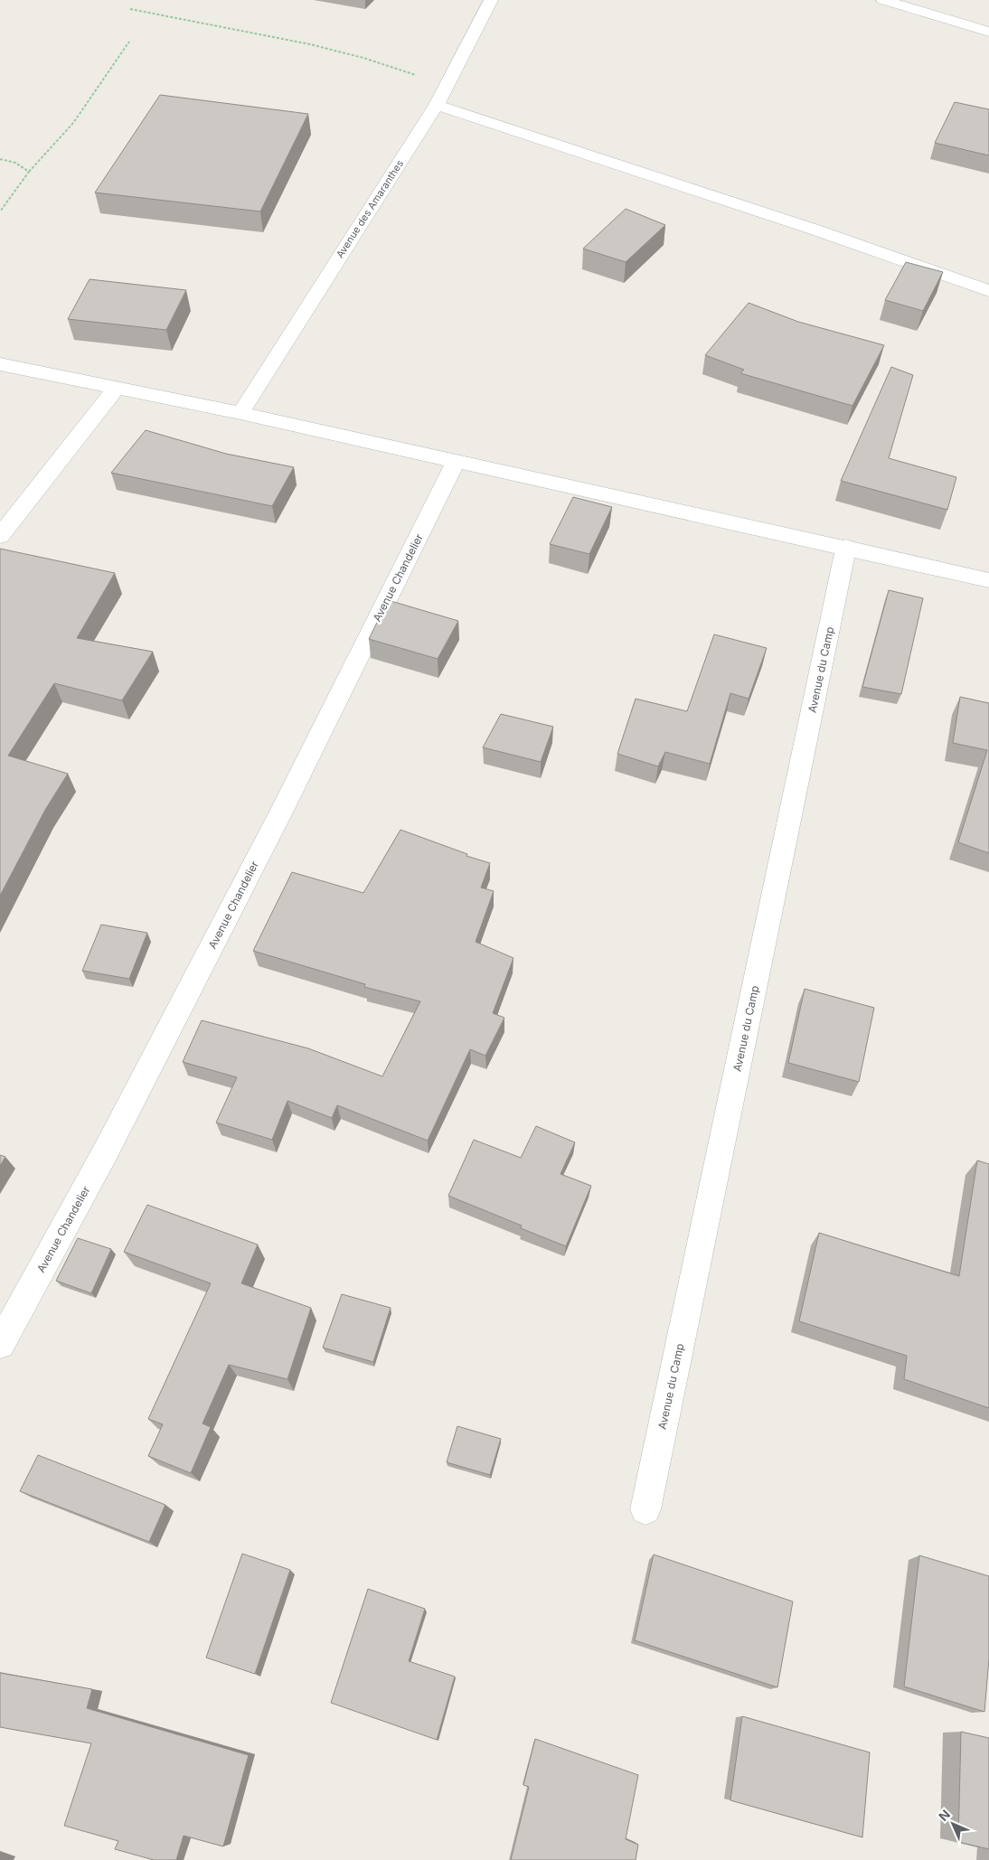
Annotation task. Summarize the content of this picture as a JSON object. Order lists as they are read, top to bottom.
{
  "streets": {
    "street": ["Avenue des Amaranthes", "Avenue Chandelier", "Avenue du Camp"]
  },
  "north": "top left"
}
